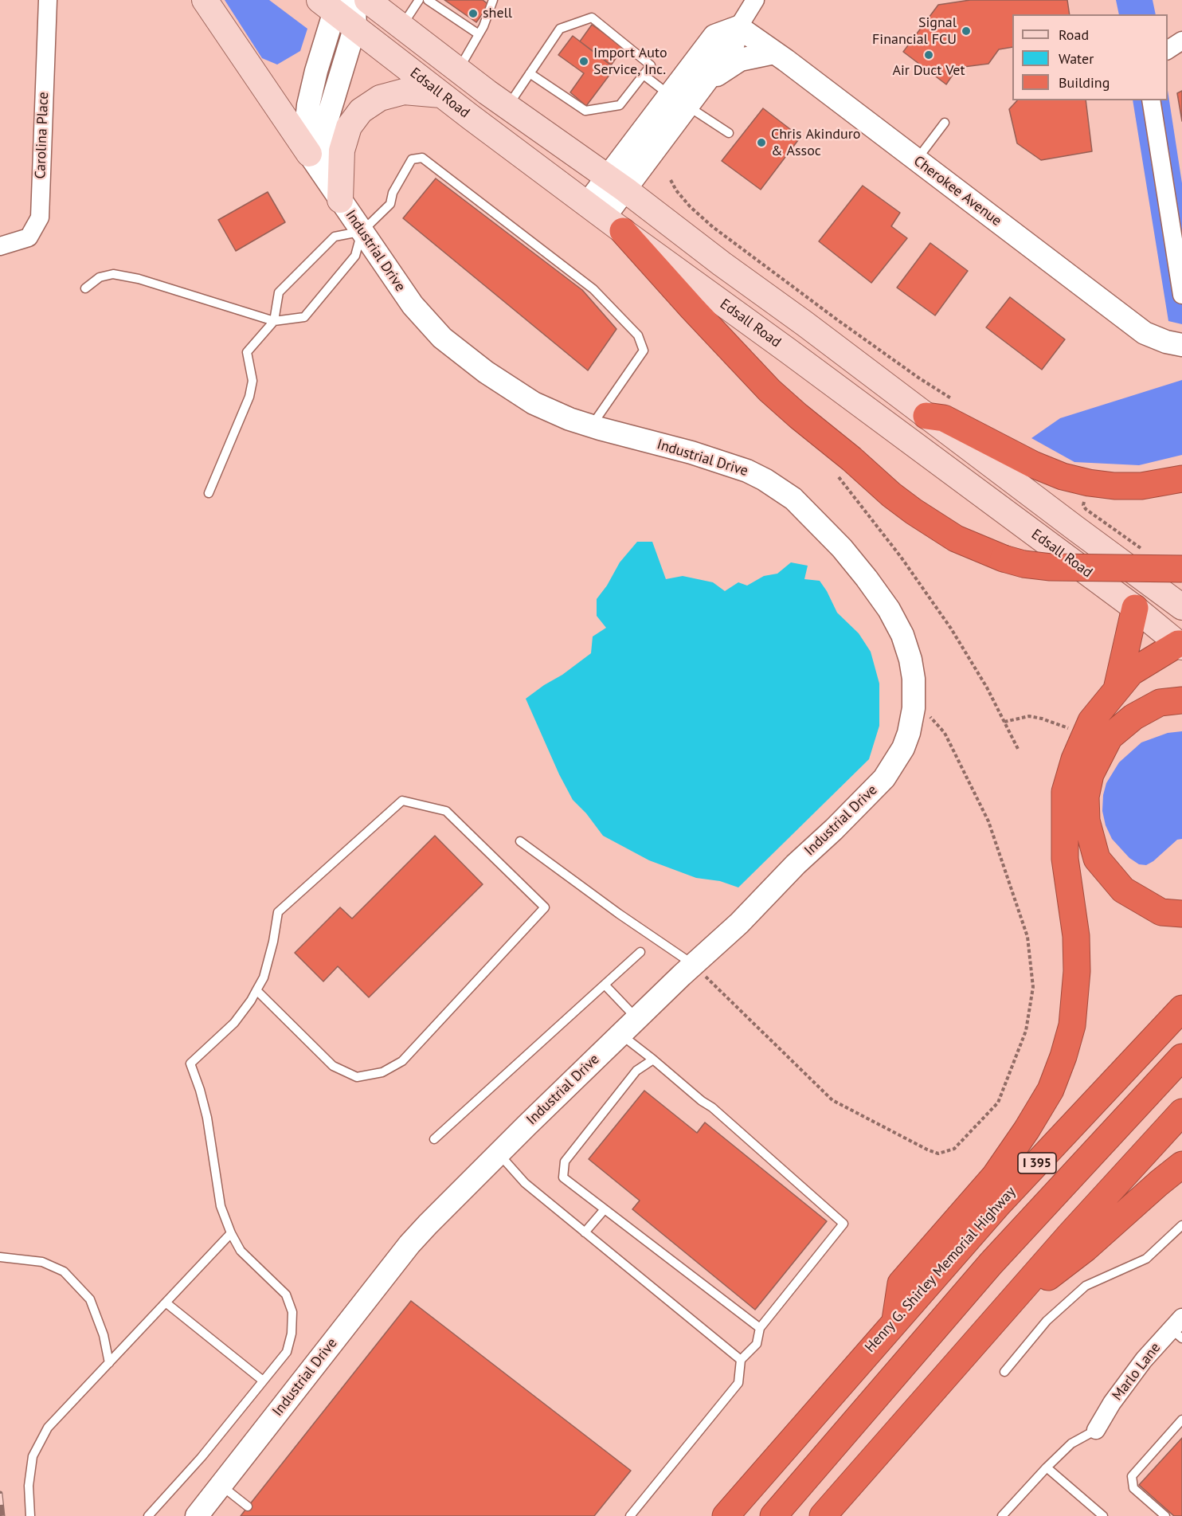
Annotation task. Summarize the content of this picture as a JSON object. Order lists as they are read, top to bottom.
{
  "streets": {
    "highway": ["I 395", "Henry G. Shirley Memorial Highway"],
    "main road": ["Edsall Road"],
    "street": [
      "Carolina Place",
      "Cherokee Avenue",
      "Industrial Drive",
      "Marlo Lane"
    ]
  },
  "crossings": [
    ["Edsall Road", "Industrial Drive"]
  ],
  "places": [
    "shell",
    "Signal Financial FCU",
    "Air Duct Vet",
    "Import Auto Service, Inc.",
    "Chris Akinduro & Assoc"
  ],
  "legend": ["Road", "Water", "Building"]
}
